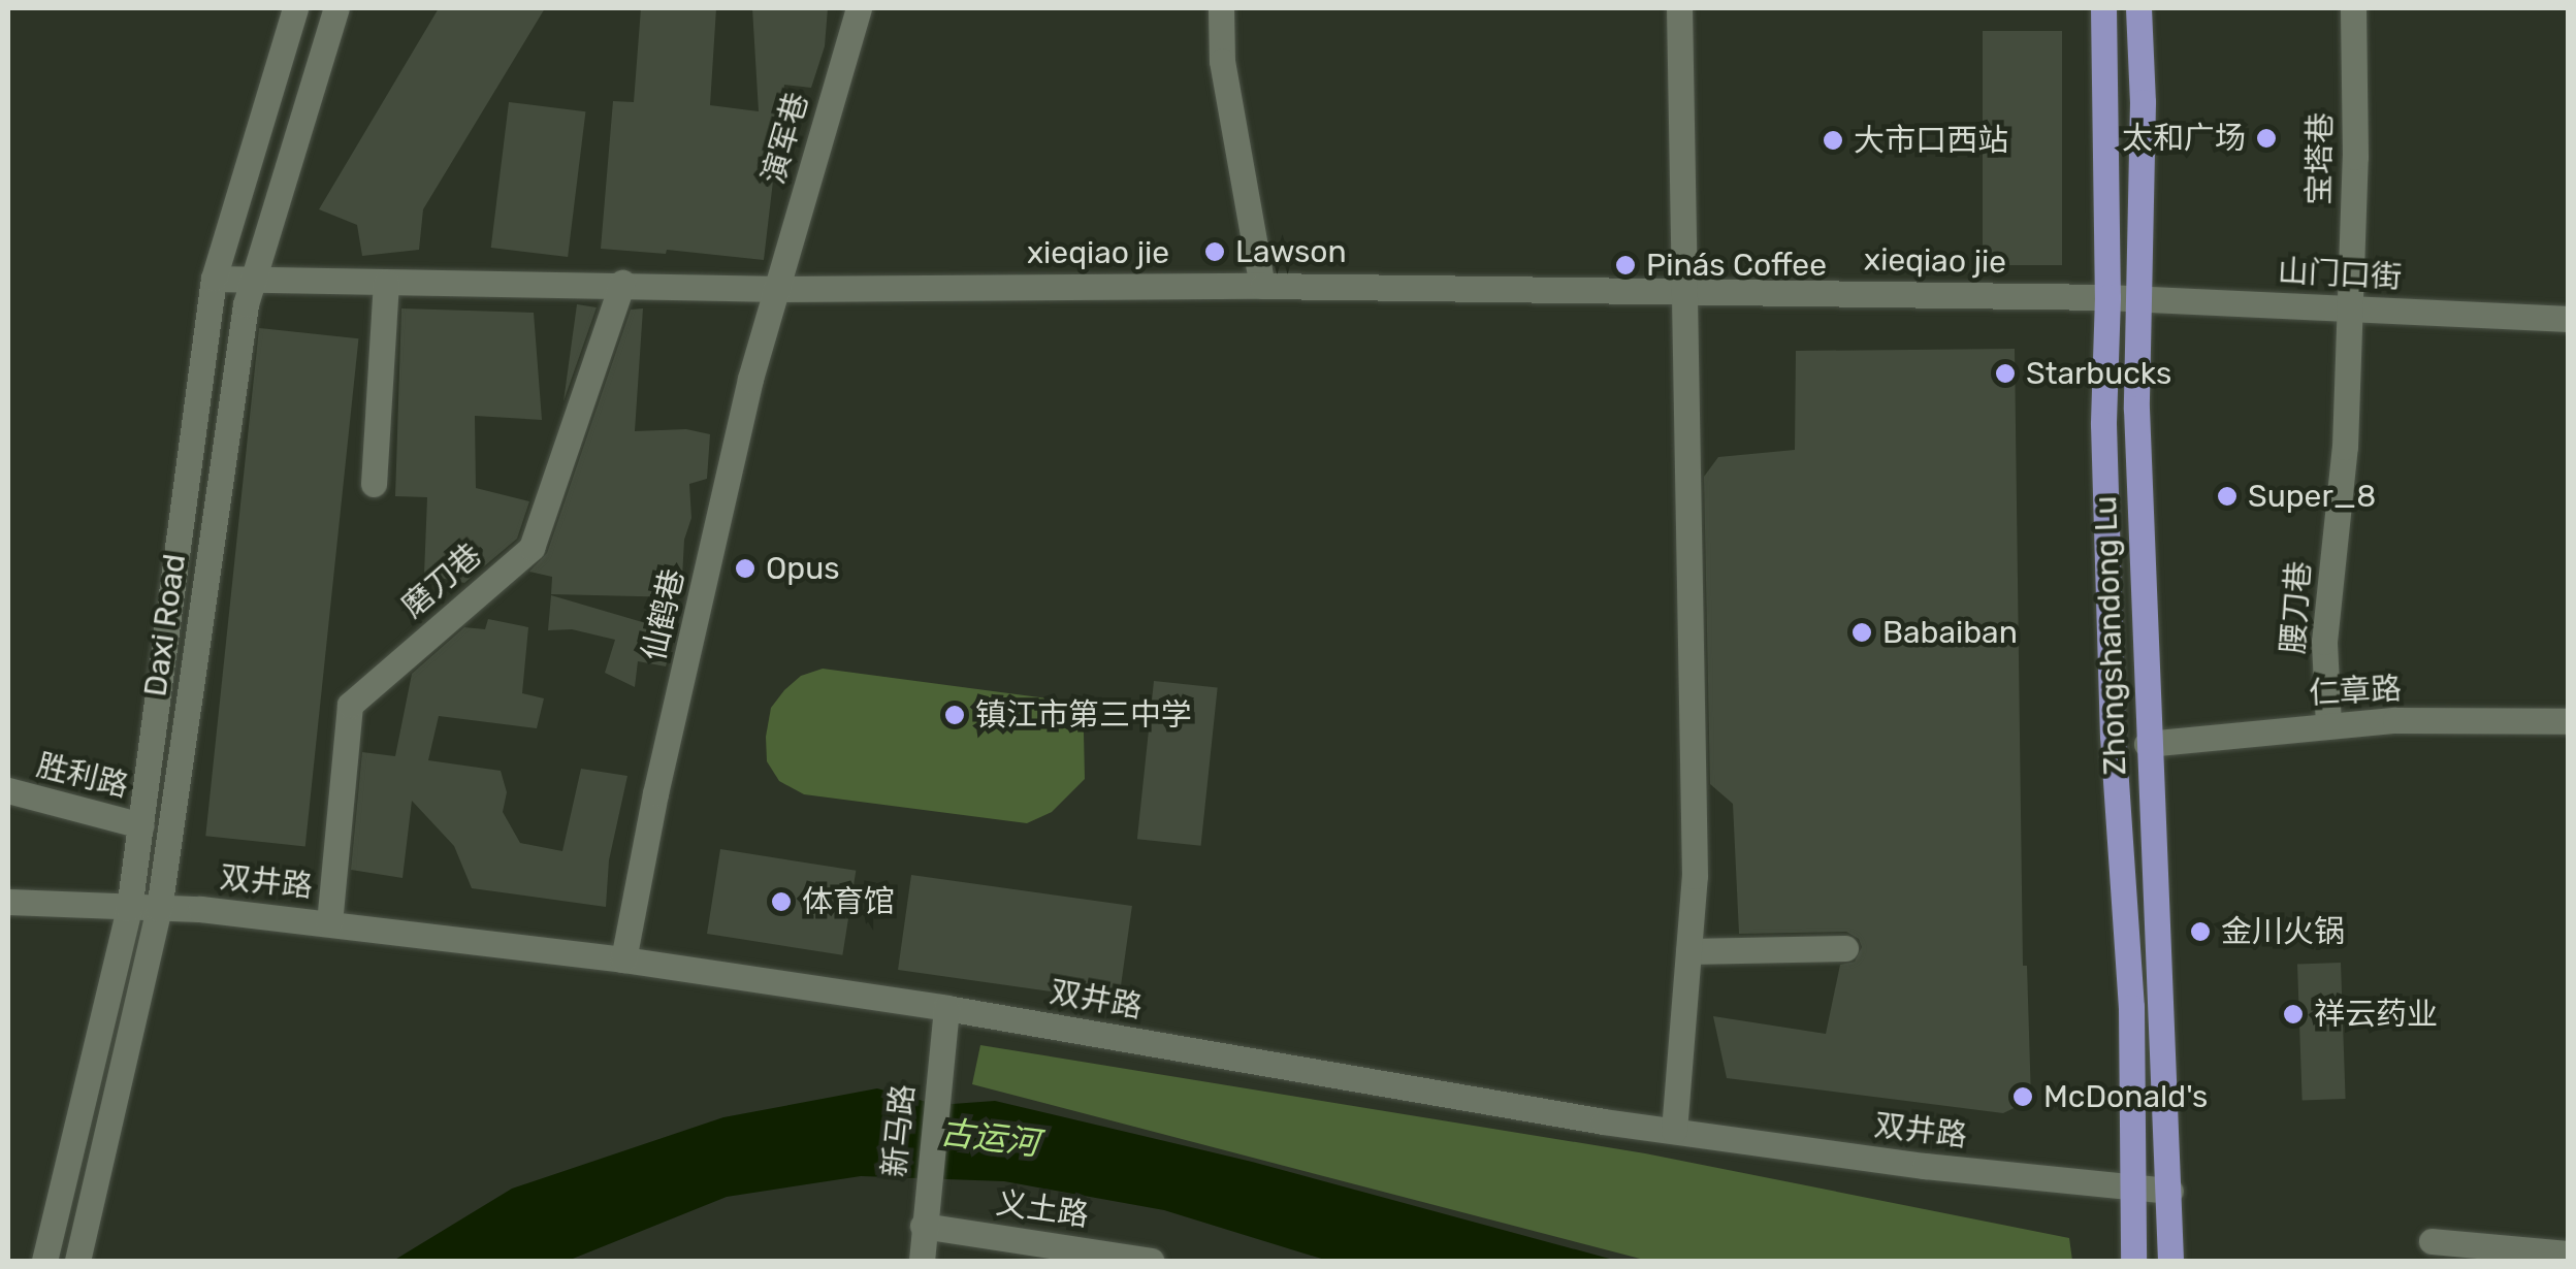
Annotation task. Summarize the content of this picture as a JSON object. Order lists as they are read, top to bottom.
{
  "streets": {
    "main road": ["Zhongshandong Lu"],
    "street": [
      "演军巷",
      "宝塔巷",
      "xieqiao jie",
      "山门口街",
      "磨刀巷",
      "腰刀巷",
      "仙鹤巷",
      "Daxi Road",
      "仁章路",
      "胜利路",
      "双井路",
      "新马路",
      "义土路"
    ]
  },
  "crossings": [
    ["演军巷", "xieqiao jie"],
    ["演军巷", "仙鹤巷"],
    ["宝塔巷", "山门口街"],
    ["宝塔巷", "腰刀巷"],
    ["xieqiao jie", "山门口街"],
    ["xieqiao jie", "磨刀巷"],
    ["xieqiao jie", "仙鹤巷"],
    ["xieqiao jie", "Daxi Road"],
    ["xieqiao jie", "Zhongshandong Lu"],
    ["山门口街", "腰刀巷"],
    ["山门口街", "Zhongshandong Lu"],
    ["磨刀巷", "双井路"],
    ["腰刀巷", "仁章路"],
    ["仙鹤巷", "双井路"],
    ["Daxi Road", "胜利路"],
    ["Daxi Road", "双井路"],
    ["Zhongshandong Lu", "仁章路"],
    ["Zhongshandong Lu", "双井路"],
    ["双井路", "新马路"],
    ["新马路", "义土路"]
  ],
  "water": ["古运河"],
  "places": [
    "太和广场",
    "大市口西站",
    "Lawson",
    "Pinás Coffee",
    "Starbucks",
    "Super_8",
    "Opus",
    "Babaiban",
    "镇江市第三中学",
    "体育馆",
    "金川火锅",
    "祥云药业",
    "McDonald's"
  ]
}
